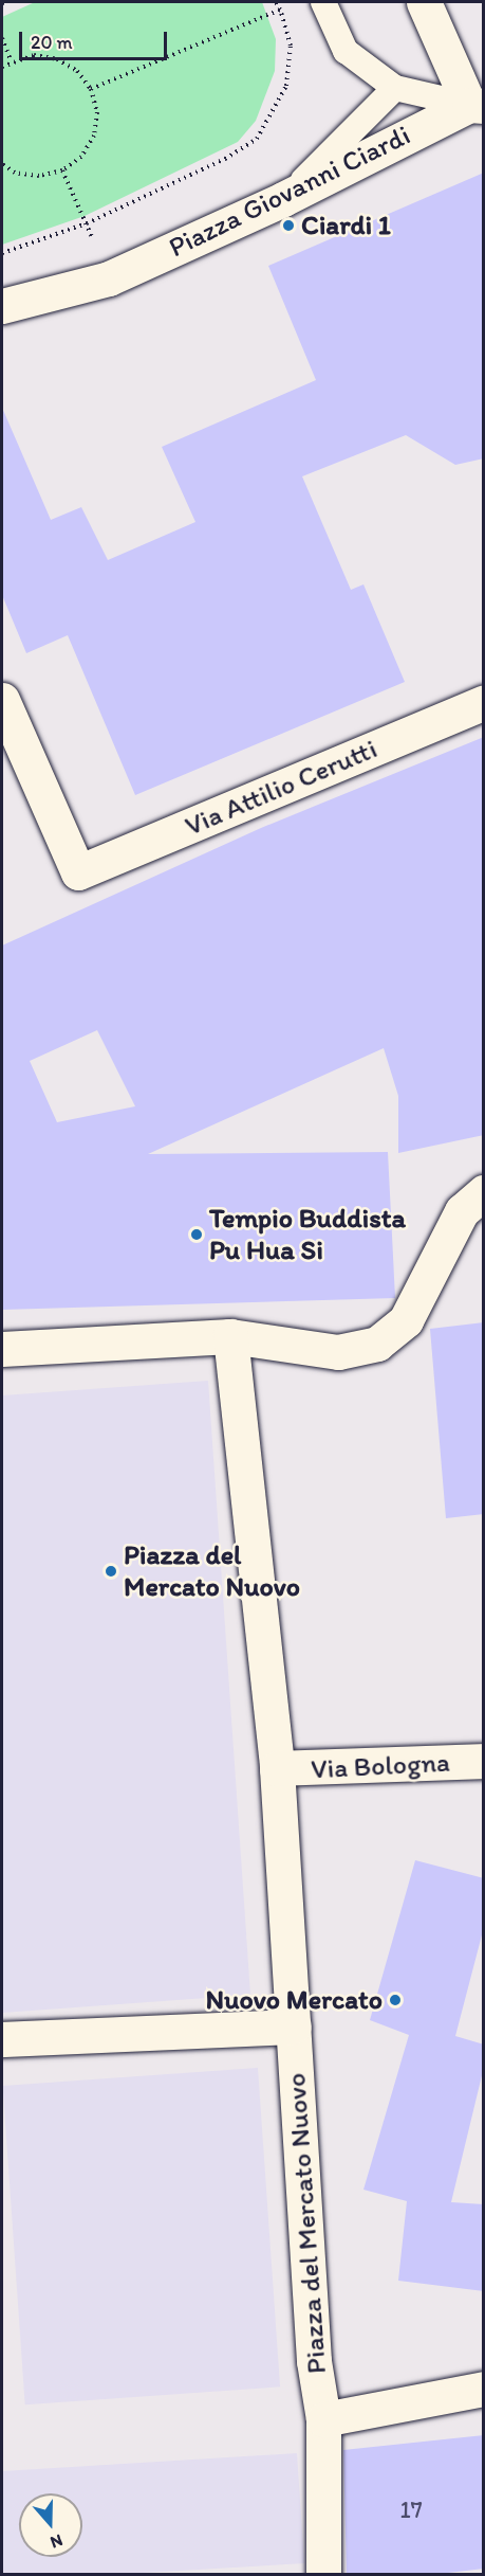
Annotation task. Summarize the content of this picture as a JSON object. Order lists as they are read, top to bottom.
{
  "streets": {
    "street": [
      "Piazza Giovanni Ciardi",
      "Via Attilio Cerutti",
      "Via Bologna",
      "Piazza del Mercato Nuovo"
    ]
  },
  "crossings": [
    ["Via Bologna", "Piazza del Mercato Nuovo"]
  ],
  "places": [
    "Ciardi 1",
    "Tempio Buddista Pu Hua Si",
    "Piazza del Mercato Nuovo",
    "Nuovo Mercato"
  ],
  "house_numbers": ["17"],
  "scale_bar": "20 m",
  "north": "bottom"
}
